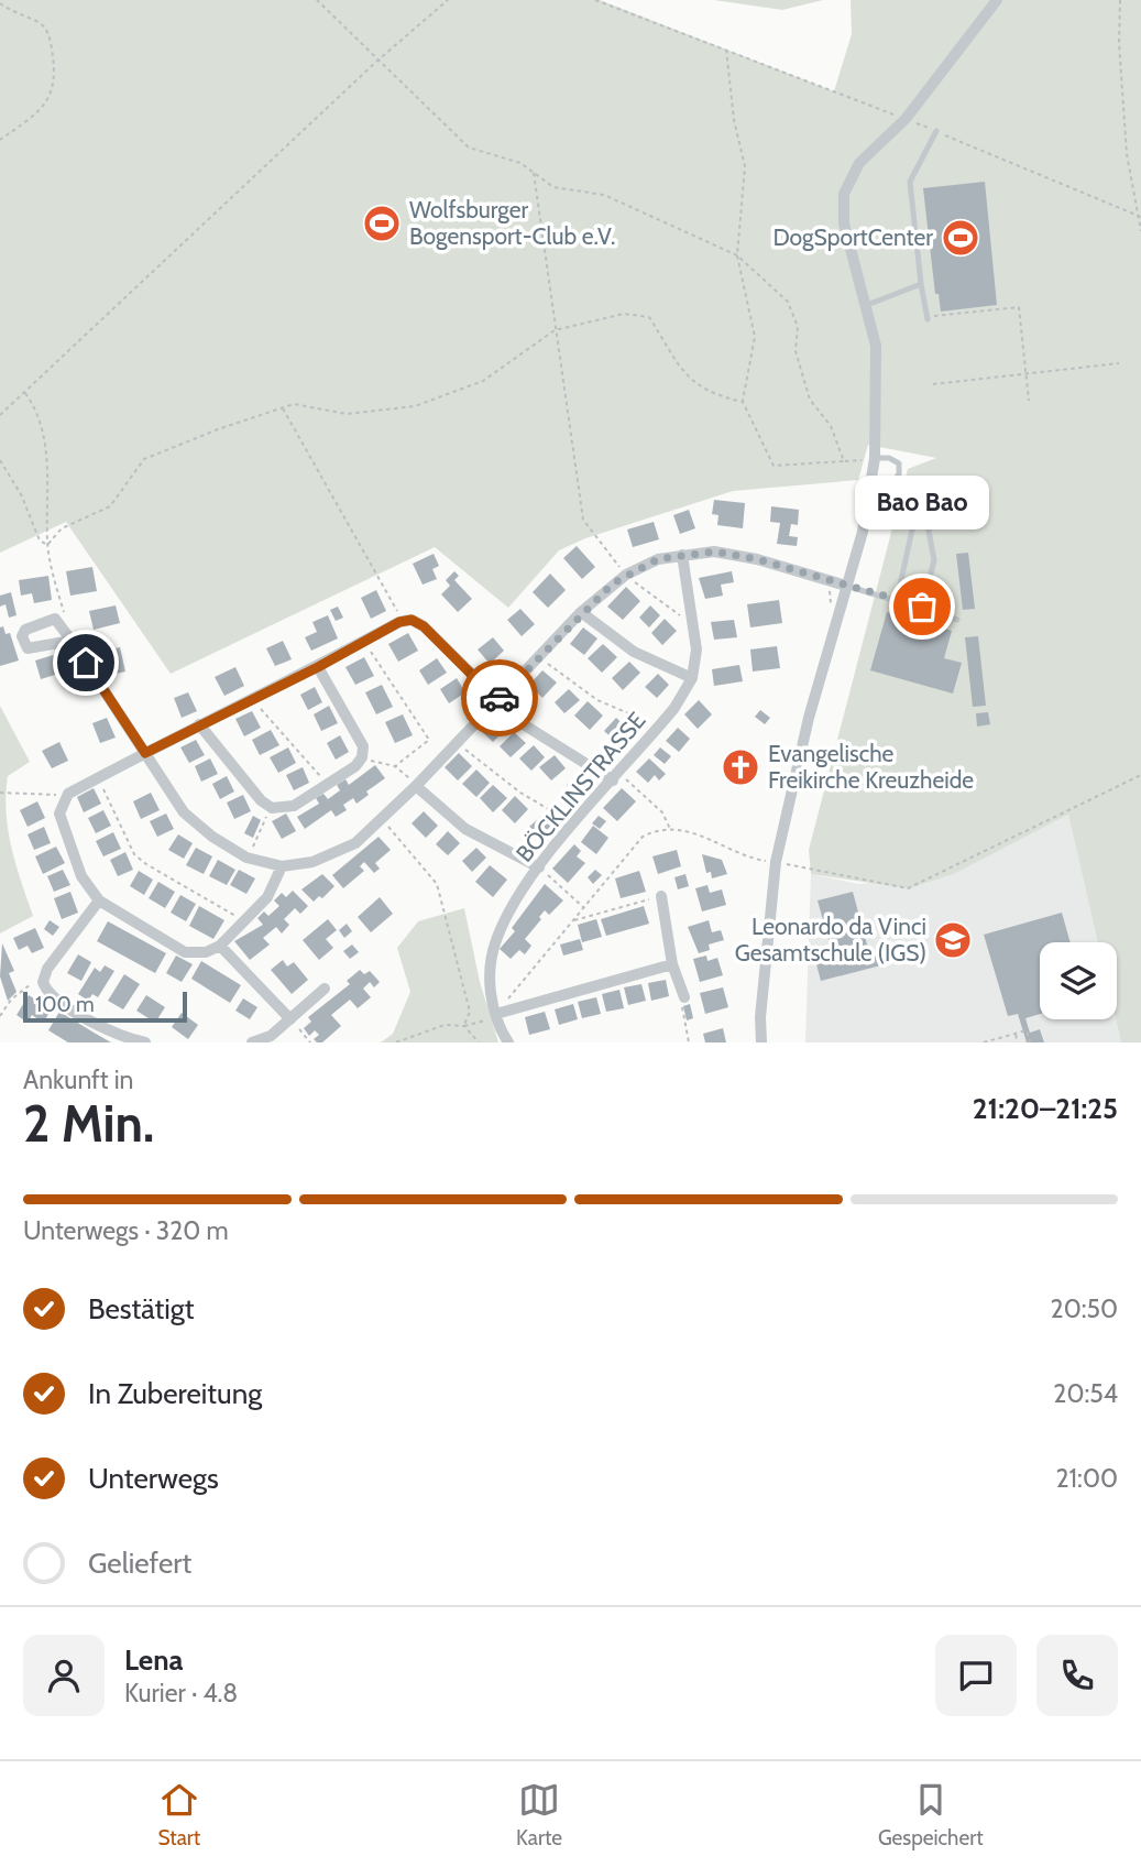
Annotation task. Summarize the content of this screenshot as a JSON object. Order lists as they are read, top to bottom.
{
  "streets": {
    "street": ["BÖCKLINSTRASSE"]
  },
  "places": {
    "sports": ["Wolfsburger Bogensport-Club e.V.", "DogSportCenter"],
    "other": ["Bao Bao"],
    "church": ["Evangelische Freikirche Kreuzheide"],
    "school or university": ["Leonardo da Vinci Gesamtschule (IGS)"]
  },
  "scale_bar": "100 m",
  "page": {
    "bubble": "Bao Bao",
    "scale": "100 m",
    "heading": ["2 Min.", "Ankunft in", "21:20–21:25"],
    "panel": ["Lena", "Kurier · 4.8"],
    "bar": "Unterwegs · 320 m",
    "list": [
      ["Bestätigt", "20:50"],
      ["In Zubereitung", "20:54"],
      ["Unterwegs", "21:00"],
      "Geliefert"
    ],
    "tabs": ["Start", "Karte", "Gespeichert"]
  }
}
